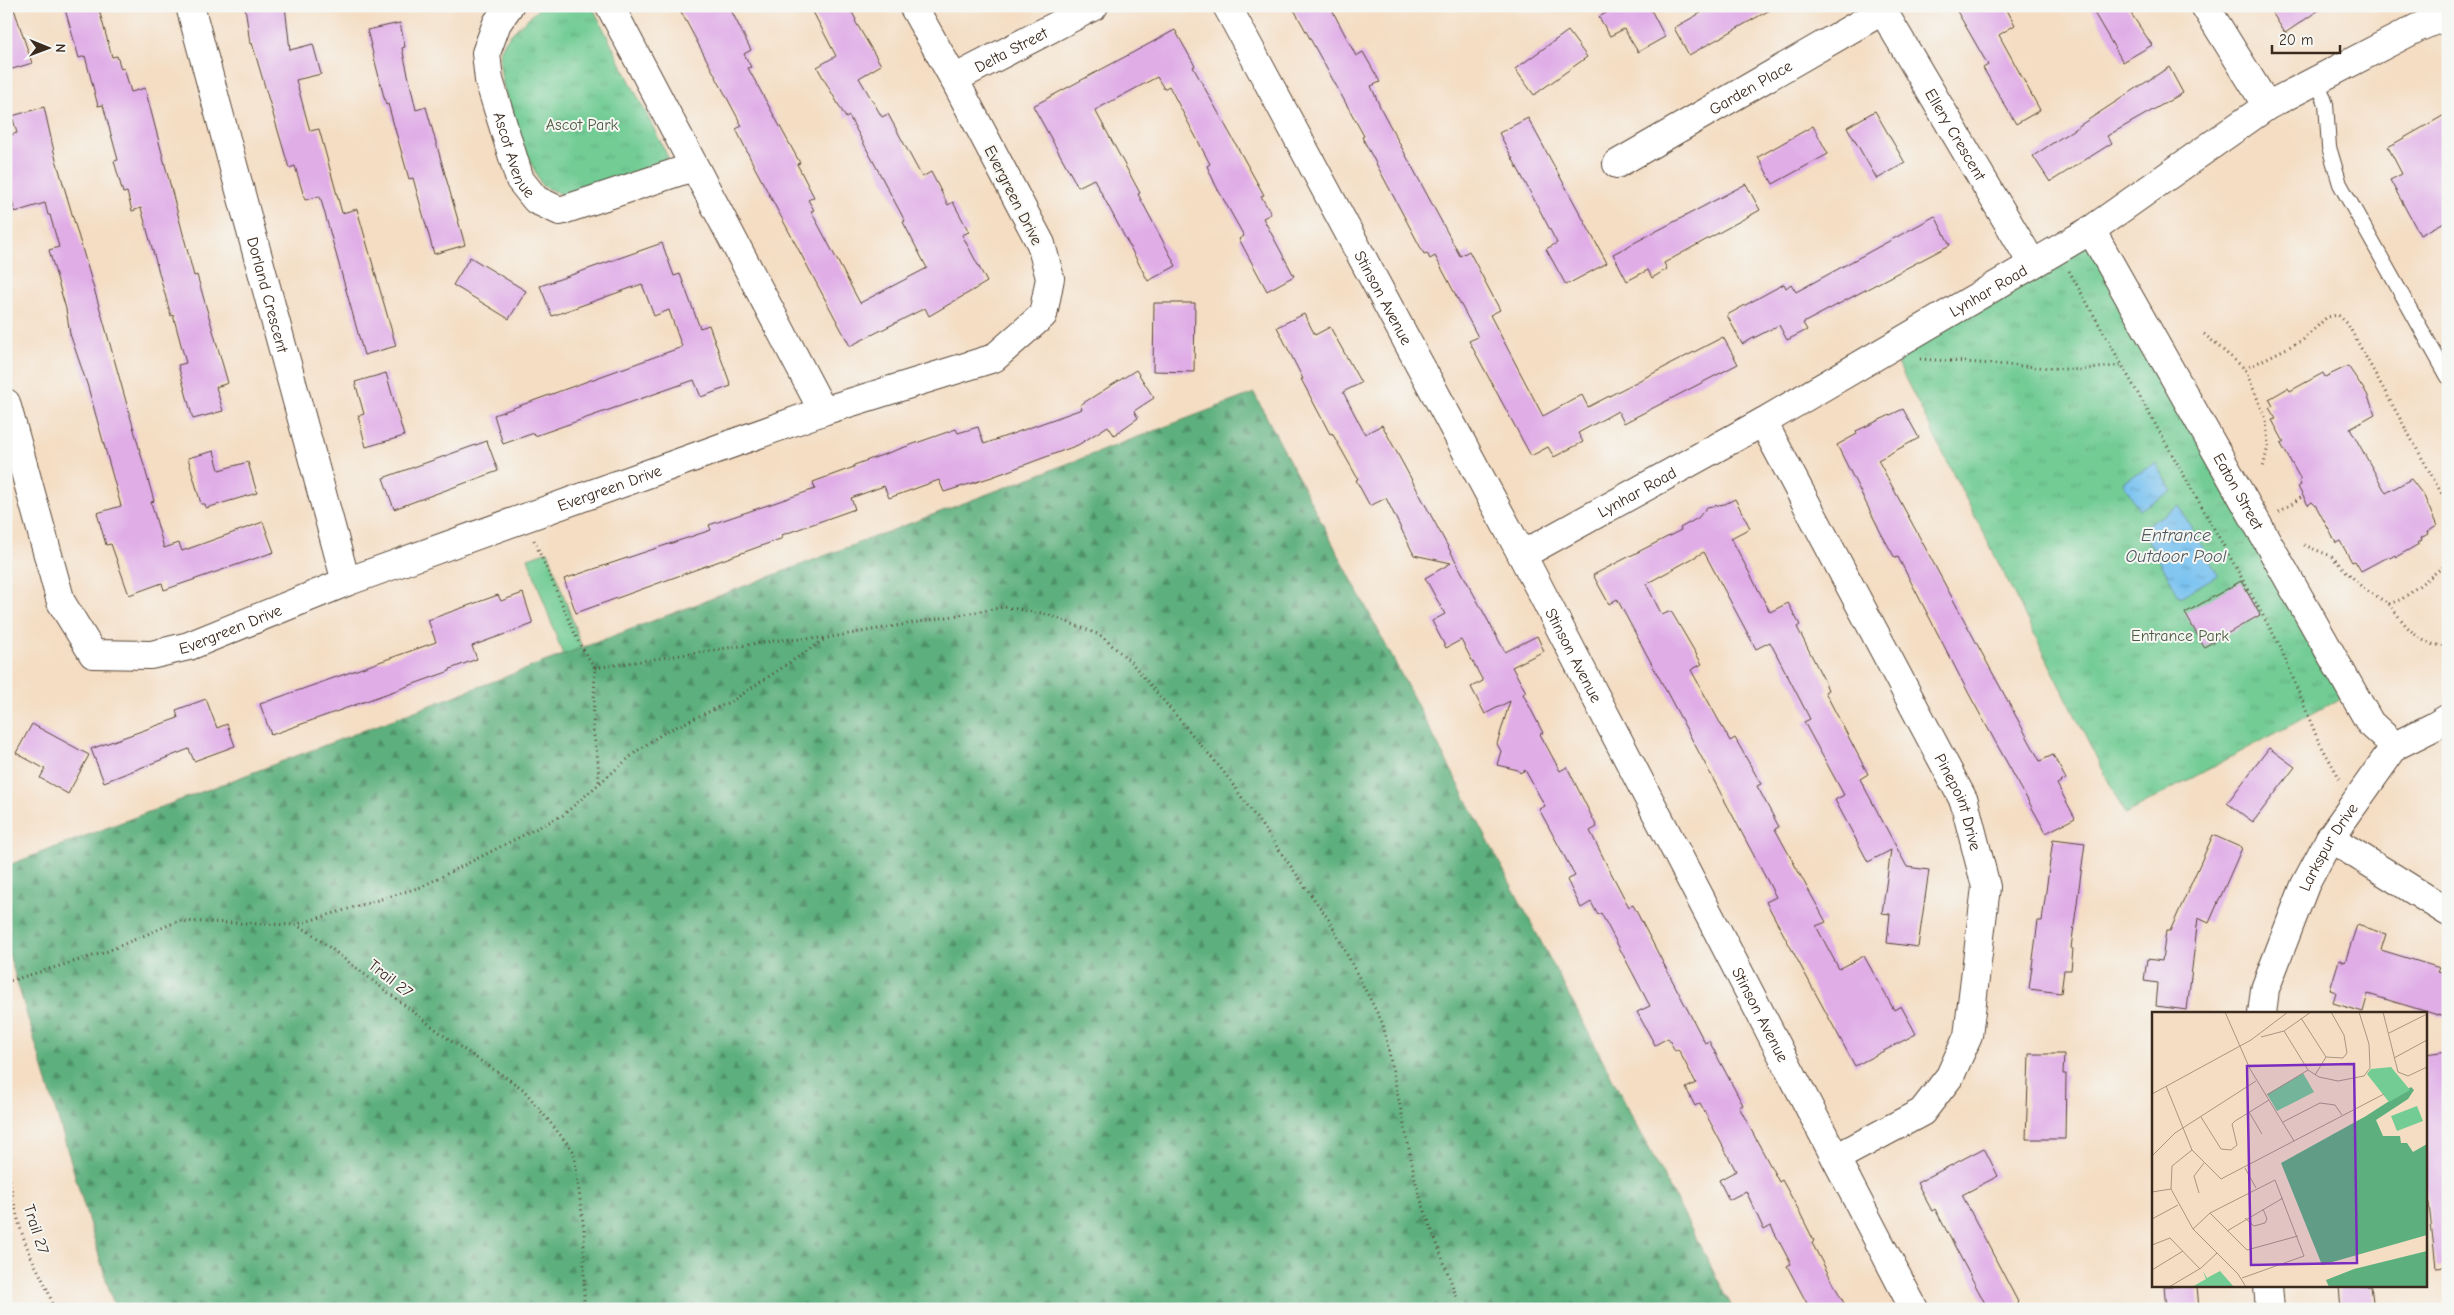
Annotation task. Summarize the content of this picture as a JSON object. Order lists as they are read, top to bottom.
{
  "streets": {
    "street": [
      "Delta Street",
      "Garden Place",
      "Ellery Crescent",
      "Ascot Avenue",
      "Evergreen Drive",
      "Lynhar Road",
      "Dorland Crescent",
      "Stinson Avenue",
      "Eaton Street",
      "Pinepoint Drive",
      "Larkspur Drive"
    ],
    "path": ["Trail 27"]
  },
  "crossings": [
    ["Delta Street", "Evergreen Drive"],
    ["Garden Place", "Ellery Crescent"],
    ["Ellery Crescent", "Lynhar Road"],
    ["Evergreen Drive", "Dorland Crescent"],
    ["Lynhar Road", "Stinson Avenue"],
    ["Lynhar Road", "Eaton Street"],
    ["Lynhar Road", "Pinepoint Drive"],
    ["Stinson Avenue", "Pinepoint Drive"],
    ["Eaton Street", "Larkspur Drive"]
  ],
  "water": ["Entrance Outdoor Pool"],
  "parks": ["Ascot Park", "Entrance Park"],
  "scale_bar": "20 m",
  "north": "right"
}
